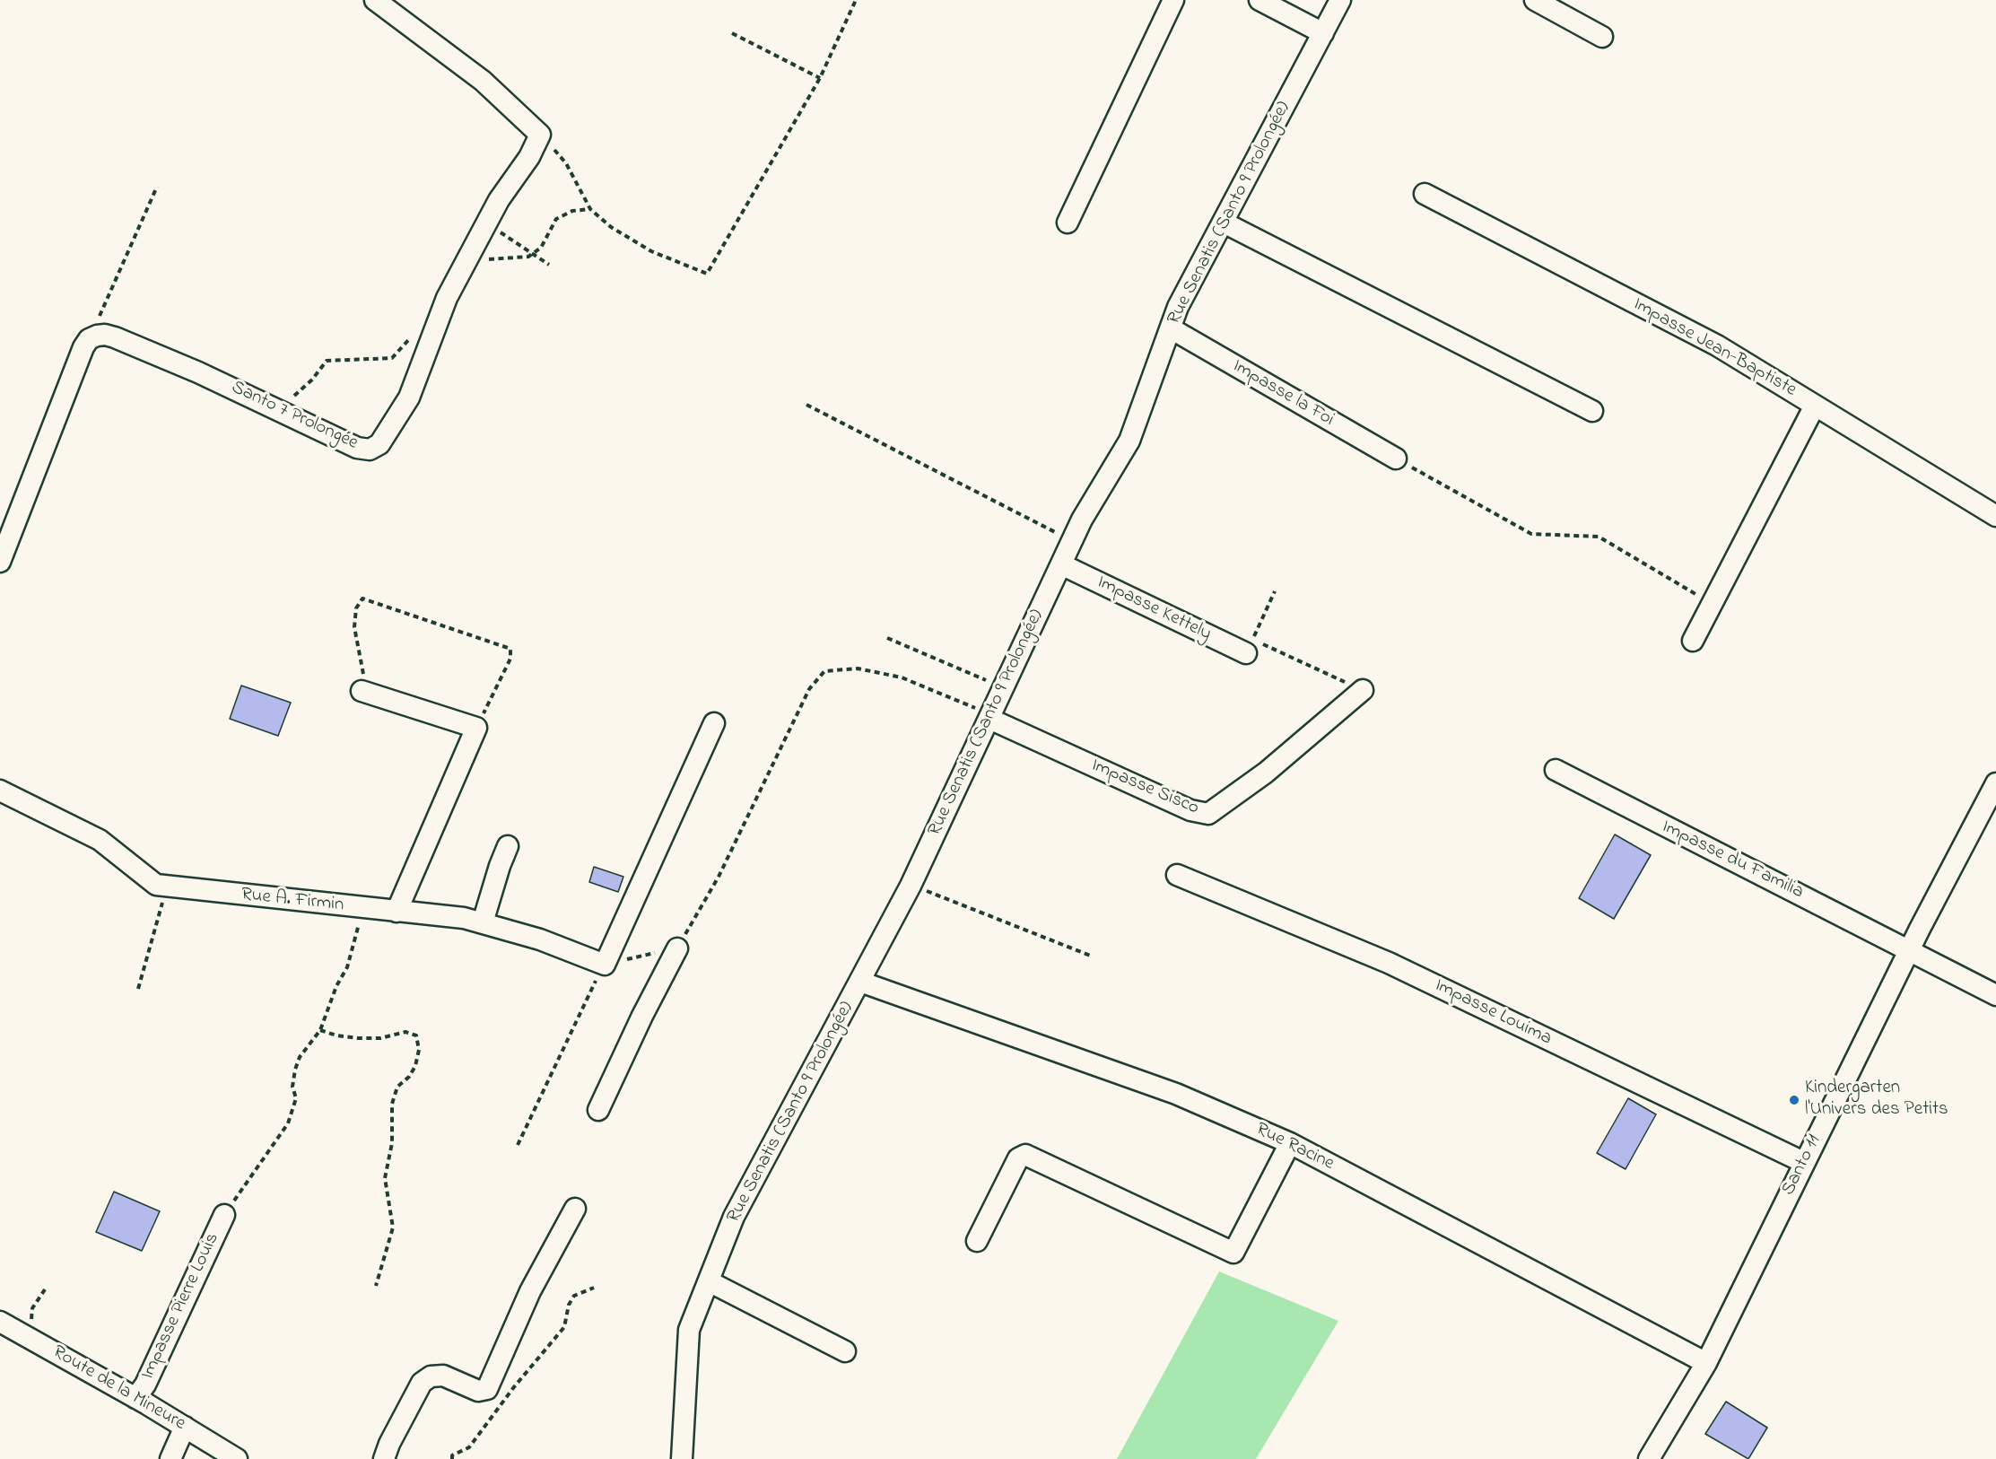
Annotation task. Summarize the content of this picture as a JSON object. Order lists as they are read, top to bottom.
{
  "streets": {
    "street": [
      "Rue Senatis (Santo 9 Prolongée)",
      "Impasse Jean-Baptiste",
      "Impasse la Foi",
      "Santo 7 Prolongée",
      "Impasse Kettely",
      "Impasse Sisco",
      "Impasse du Familia",
      "Rue A. Firmin",
      "Impasse Louima",
      "Rue Racine",
      "Santo 11",
      "Impasse Pierre Louis",
      "Route de la Mineure"
    ]
  },
  "crossings": [
    ["Rue Senatis (Santo 9 Prolongée)", "Impasse la Foi"],
    ["Rue Senatis (Santo 9 Prolongée)", "Impasse Kettely"],
    ["Rue Senatis (Santo 9 Prolongée)", "Impasse Sisco"],
    ["Rue Senatis (Santo 9 Prolongée)", "Rue Racine"],
    ["Impasse du Familia", "Santo 11"],
    ["Impasse Louima", "Santo 11"],
    ["Rue Racine", "Santo 11"],
    ["Impasse Pierre Louis", "Route de la Mineure"]
  ],
  "places": ["Kindergarten l'Univers des Petits"]
}
